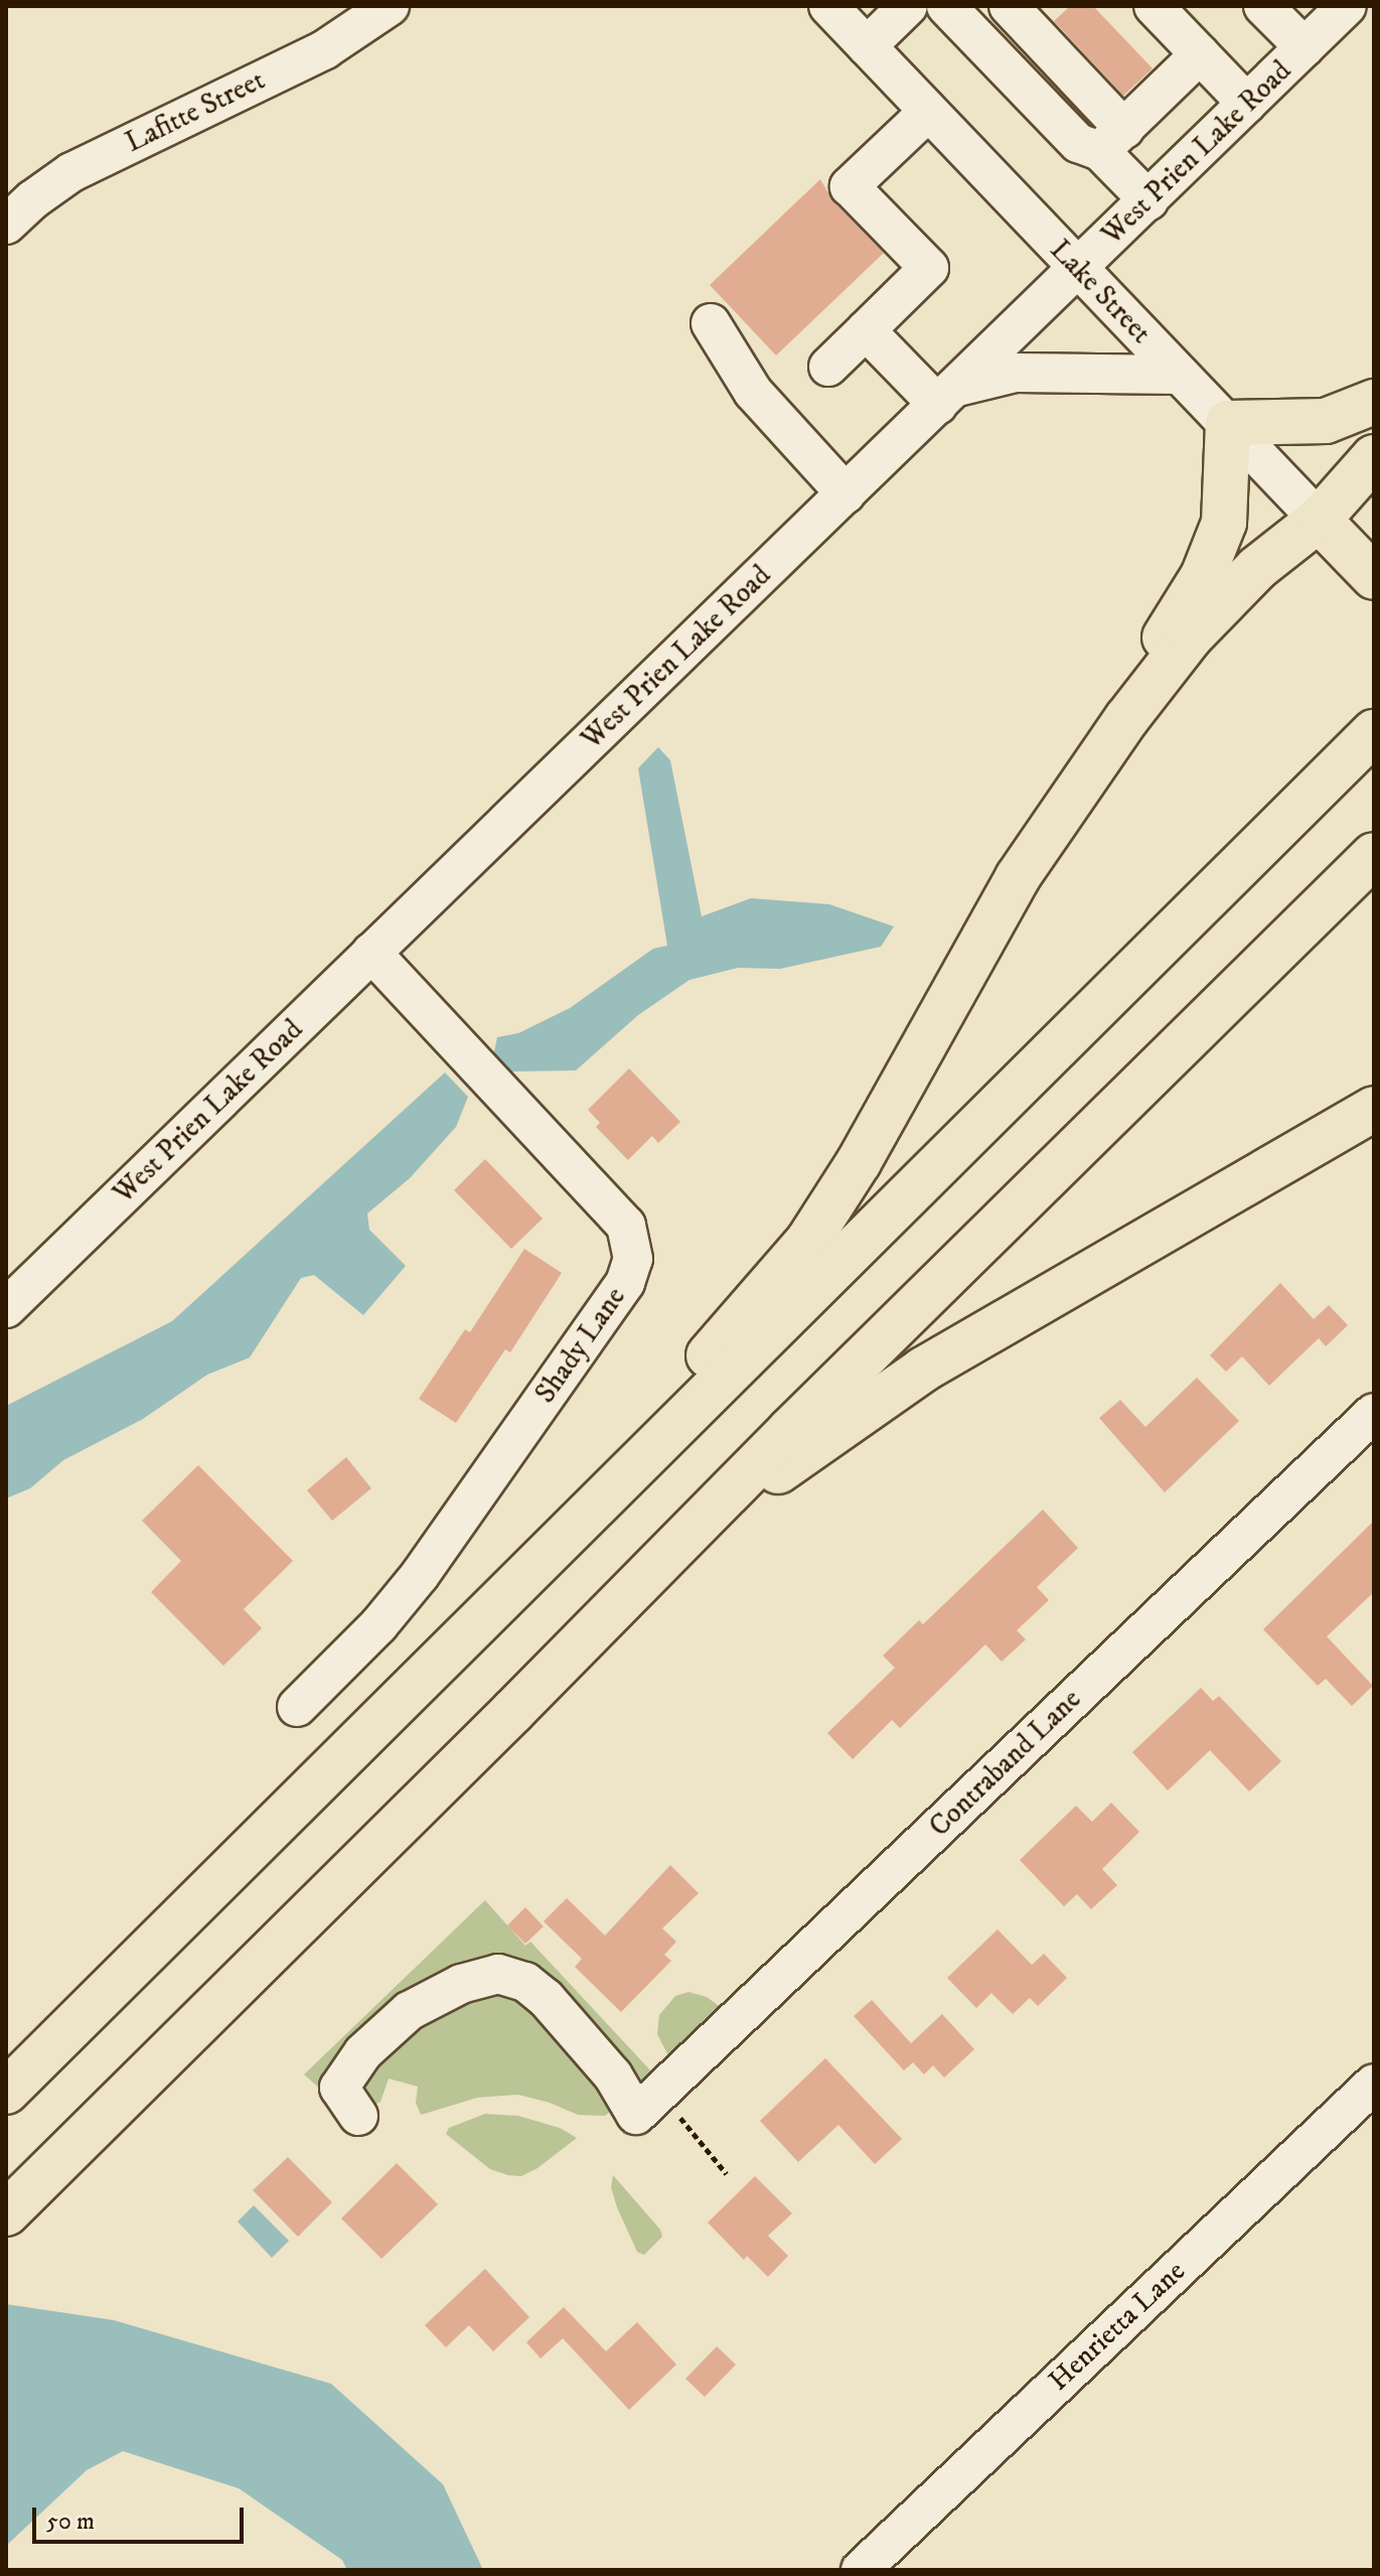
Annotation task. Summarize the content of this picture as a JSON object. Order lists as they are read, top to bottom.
{
  "streets": {
    "main road": ["Lake Street"],
    "street": [
      "Lafitte Street",
      "West Prien Lake Road",
      "Shady Lane",
      "Contraband Lane",
      "Henrietta Lane"
    ]
  },
  "crossings": [
    ["West Prien Lake Road", "Lake Street"],
    ["West Prien Lake Road", "Shady Lane"]
  ],
  "scale_bar": "50 m"
}
